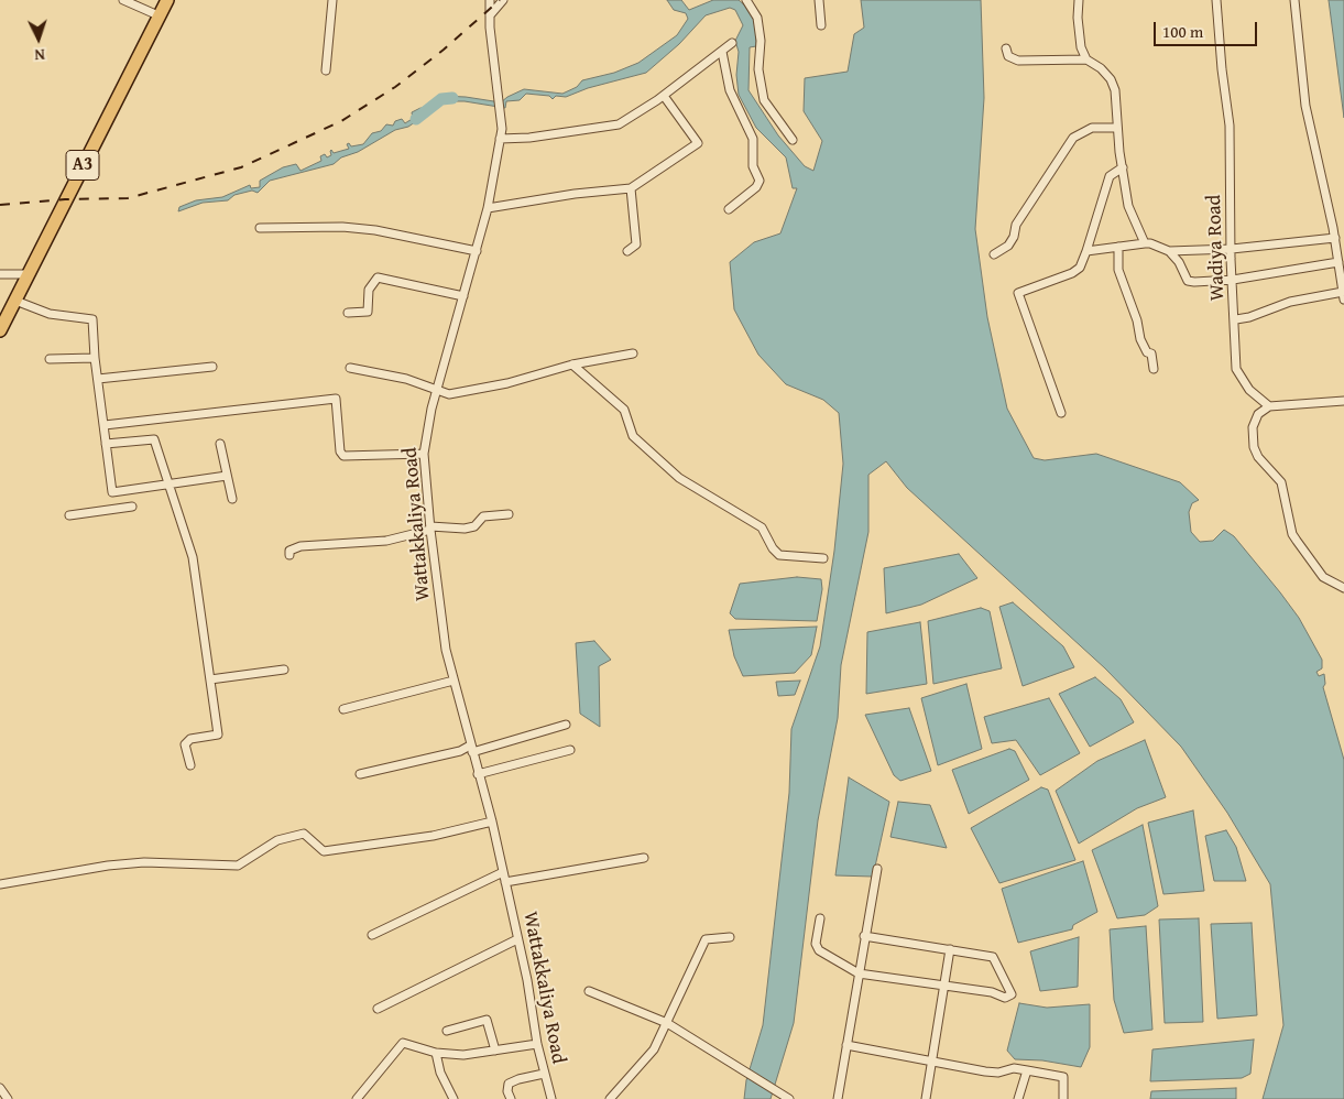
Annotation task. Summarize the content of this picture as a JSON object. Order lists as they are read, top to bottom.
{
  "streets": {
    "highway": ["A3"],
    "street": ["Wadiya Road", "Wattakkaliya Road"]
  },
  "scale_bar": "100 m",
  "north": "bottom"
}
